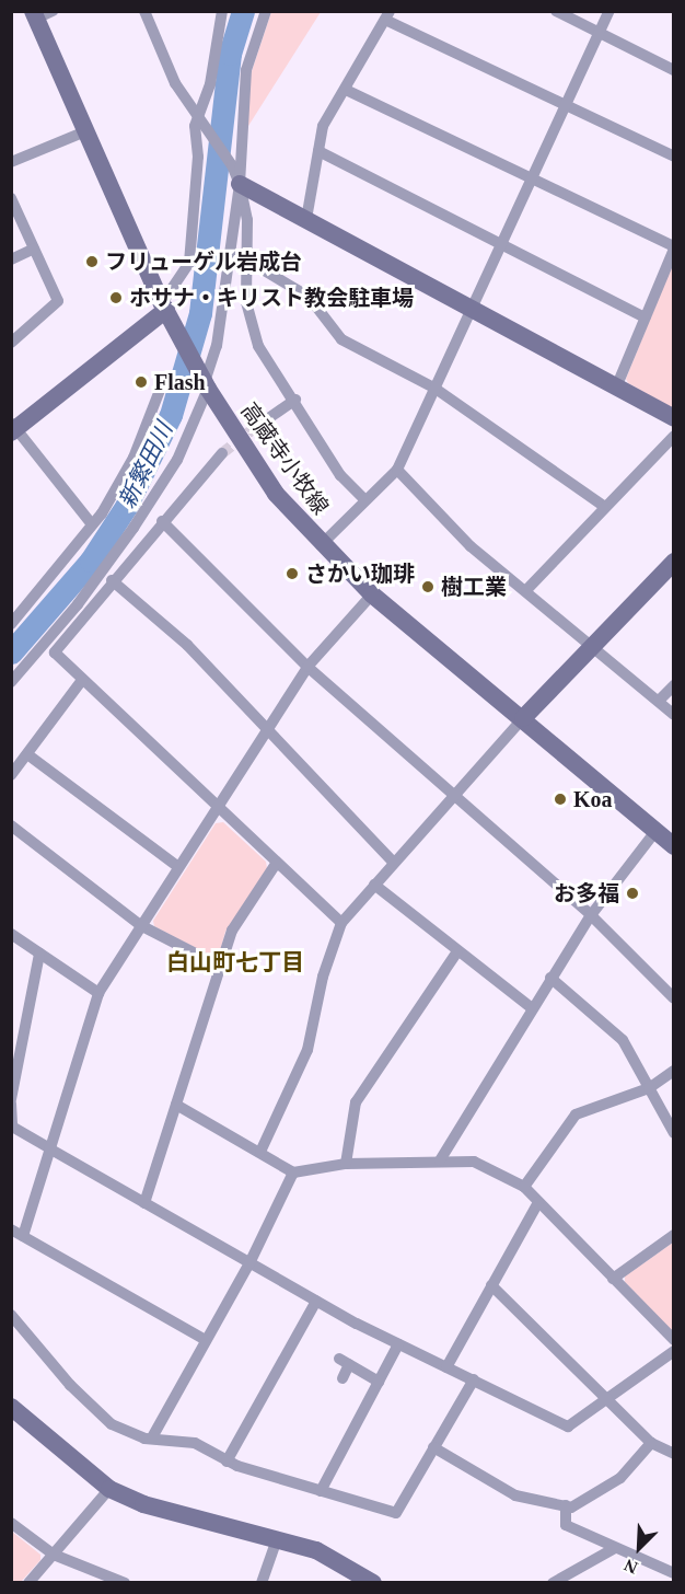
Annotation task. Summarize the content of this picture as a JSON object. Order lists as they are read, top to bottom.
{
  "streets": {
    "street": ["高蔵寺小牧線"]
  },
  "districts": ["白山町七丁目"],
  "water": ["新繁田川"],
  "places": [
    "フリューゲル岩成台",
    "ホサナ・キリスト教会駐車場",
    "Flash",
    "さかい珈琲",
    "樹工業",
    "Koa",
    "お多福"
  ],
  "north": "bottom left"
}
